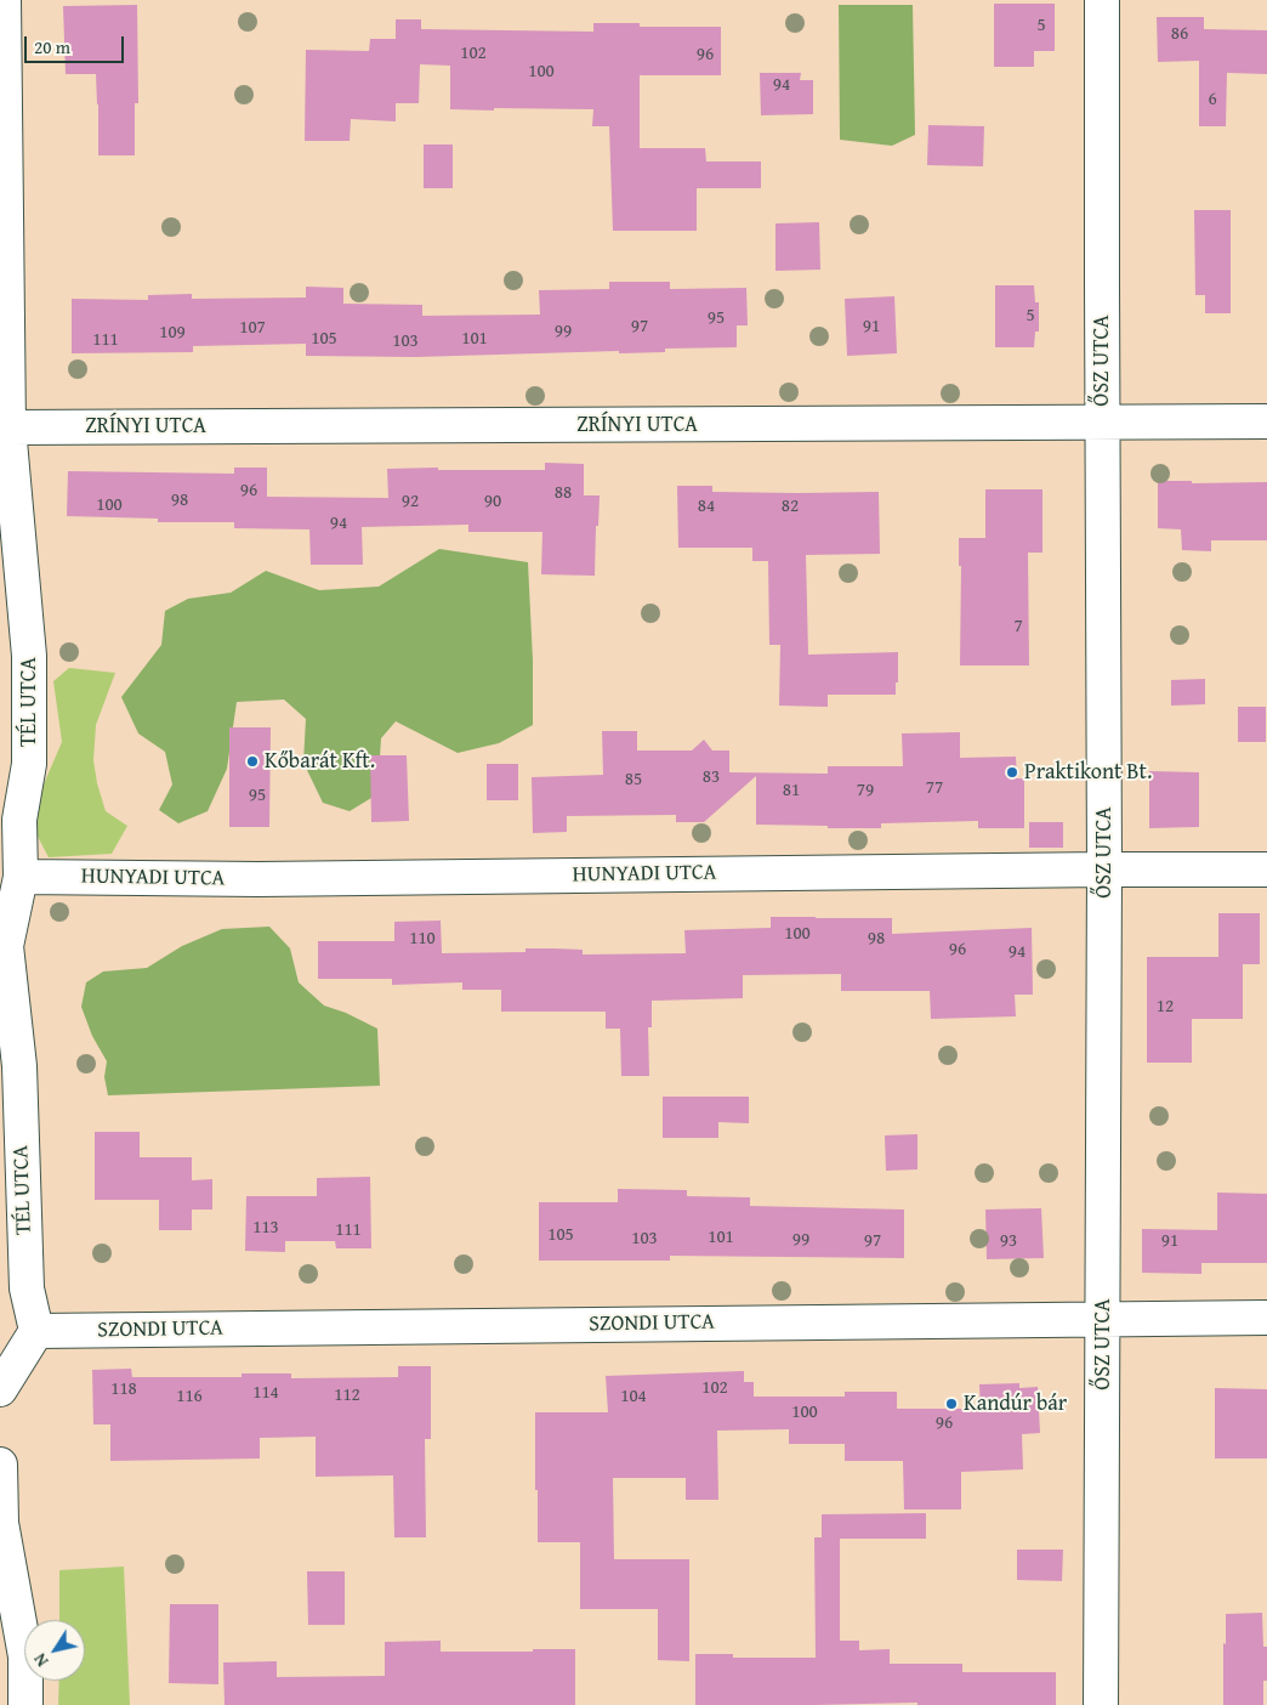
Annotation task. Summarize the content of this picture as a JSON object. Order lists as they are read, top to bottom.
{
  "streets": {
    "street": [
      "ŐSZ UTCA",
      "ZRÍNYI UTCA",
      "TÉL UTCA",
      "HUNYADI UTCA",
      "SZONDI UTCA"
    ]
  },
  "crossings": [
    ["ŐSZ UTCA", "ZRÍNYI UTCA"],
    ["ŐSZ UTCA", "HUNYADI UTCA"],
    ["ŐSZ UTCA", "SZONDI UTCA"],
    ["ZRÍNYI UTCA", "TÉL UTCA"],
    ["TÉL UTCA", "HUNYADI UTCA"],
    ["TÉL UTCA", "SZONDI UTCA"]
  ],
  "places": ["Kőbarát Kft.", "Praktikont Bt.", "Kandúr bár"],
  "house_numbers": [
    "5",
    "86",
    "102",
    "96",
    "100",
    "94",
    "6",
    "5",
    "95",
    "97",
    "91",
    "107",
    "99",
    "109",
    "105",
    "101",
    "111",
    "103",
    "96",
    "88",
    "98",
    "92",
    "90",
    "100",
    "84",
    "82",
    "94",
    "7",
    "83",
    "85",
    "77",
    "81",
    "79",
    "95",
    "100",
    "110",
    "98",
    "96",
    "94",
    "12",
    "113",
    "111",
    "105",
    "101",
    "103",
    "99",
    "97",
    "93",
    "91",
    "102",
    "118",
    "114",
    "112",
    "116",
    "104",
    "100",
    "96"
  ],
  "scale_bar": "20 m",
  "north": "bottom left"
}
